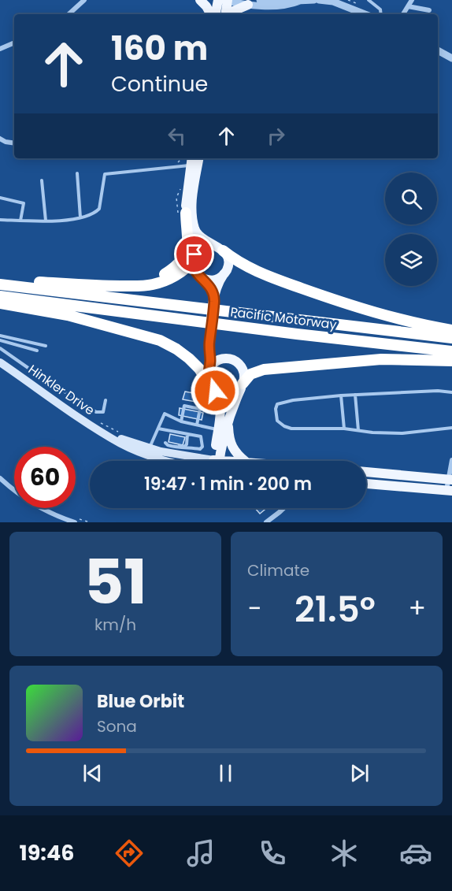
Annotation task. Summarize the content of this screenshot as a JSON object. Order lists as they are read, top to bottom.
{
  "streets": {
    "highway": ["Pacific Motorway"],
    "main road": ["Hinkler Drive"]
  },
  "page": {
    "turn": ["160 m", "Continue"],
    "limit": "60",
    "trip": "19:47 · 1 min · 200 m",
    "tile": [
      ["51", "km/h"],
      "Climate"
    ],
    "heat": ["−", "21.5°", "+"],
    "song": ["Blue Orbit", "Sona"],
    "tabs": "19:46"
  }
}
